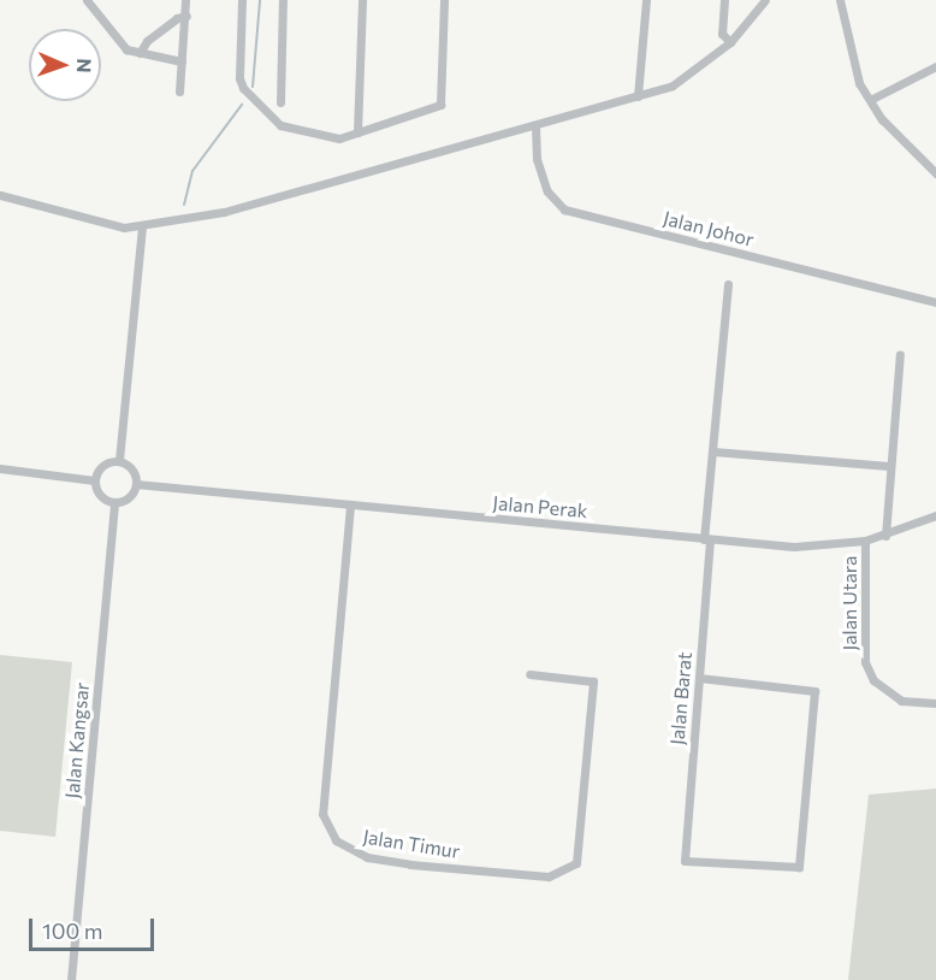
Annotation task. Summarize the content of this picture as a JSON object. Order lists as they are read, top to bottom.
{
  "streets": {
    "street": [
      "Jalan Johor",
      "Jalan Perak",
      "Jalan Utara",
      "Jalan Barat",
      "Jalan Kangsar",
      "Jalan Timur"
    ]
  },
  "crossings": [
    ["Jalan Perak", "Jalan Utara"],
    ["Jalan Perak", "Jalan Barat"],
    ["Jalan Perak", "Jalan Kangsar"],
    ["Jalan Perak", "Jalan Timur"]
  ],
  "scale_bar": "100 m",
  "north": "right"
}
